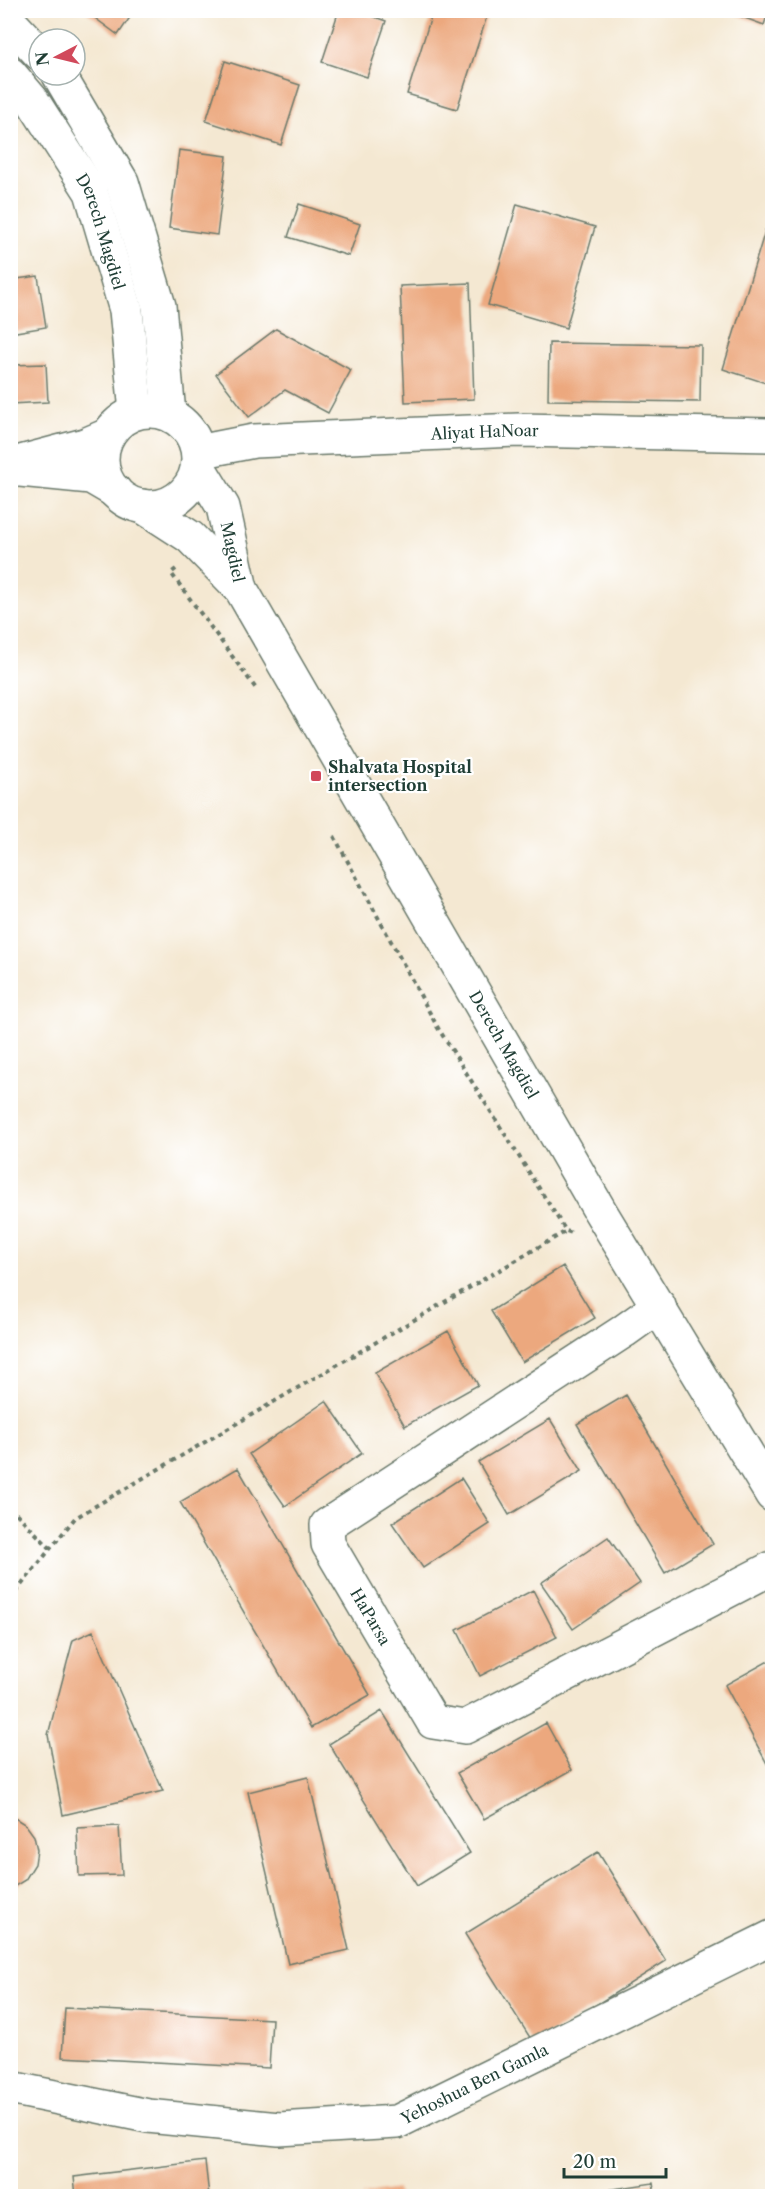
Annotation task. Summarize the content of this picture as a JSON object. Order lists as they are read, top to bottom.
{
  "streets": {
    "street": [
      "Derech Magdiel",
      "Aliyat HaNoar",
      "Magdiel",
      "HaParsa",
      "Yehoshua Ben Gamla"
    ]
  },
  "crossings": [
    ["Derech Magdiel", "Aliyat HaNoar"],
    ["Derech Magdiel", "Magdiel"],
    ["Derech Magdiel", "HaParsa"],
    ["Aliyat HaNoar", "Magdiel"]
  ],
  "places": {
    "transit": ["Shalvata Hospital intersection"]
  },
  "scale_bar": "20 m",
  "north": "left"
}
